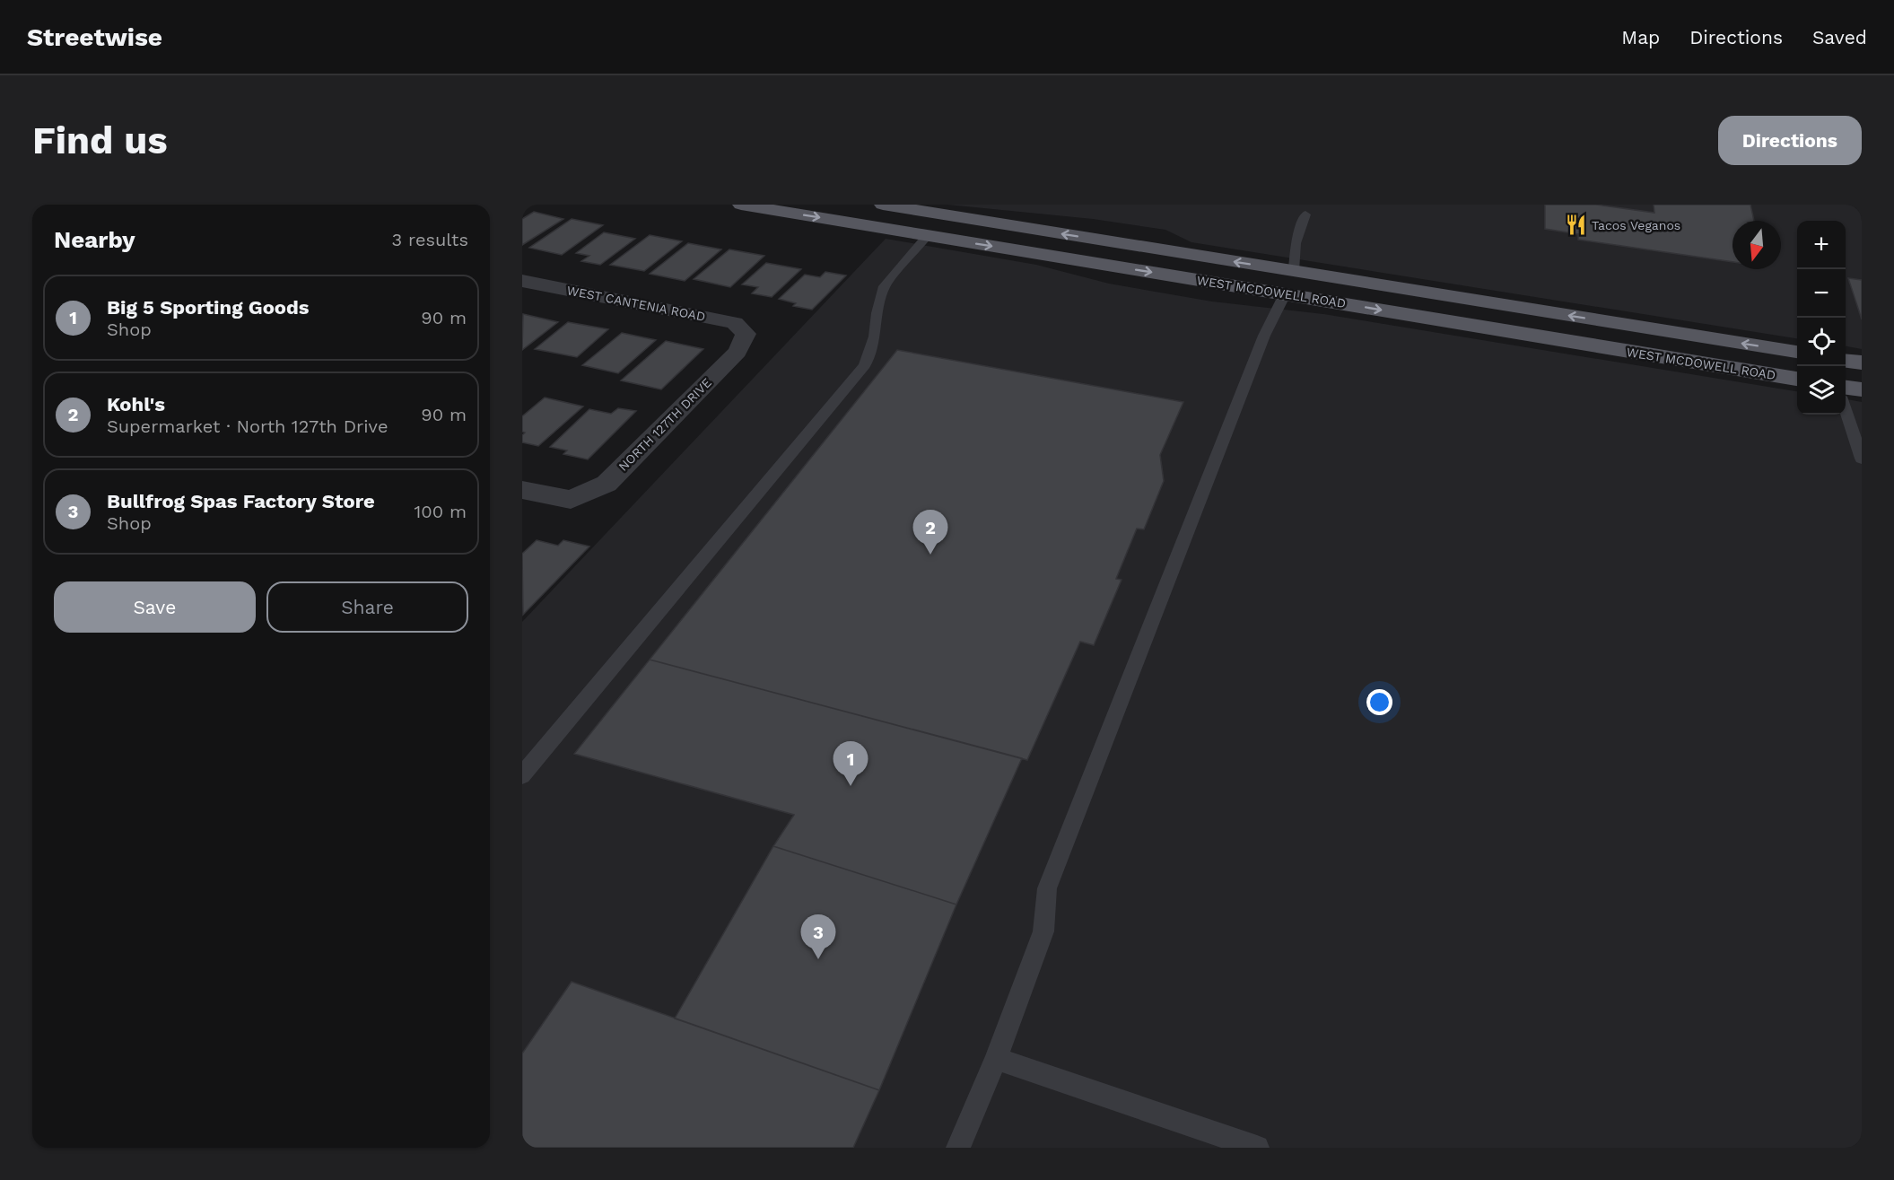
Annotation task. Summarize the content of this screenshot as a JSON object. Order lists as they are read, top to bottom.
{
  "streets": {
    "main road": ["WEST MCDOWELL ROAD"],
    "street": ["WEST CANTENIA ROAD", "NORTH 127TH DRIVE"]
  },
  "crossings": [
    ["WEST CANTENIA ROAD", "NORTH 127TH DRIVE"]
  ],
  "places": {
    "restaurant": ["Tacos Veganos"]
  },
  "north": "bottom",
  "page": {
    "header": "Streetwise",
    "nav": ["Map", "Directions", "Saved"],
    "buttons": [
      "Directions",
      ["Save", "Share"]
    ],
    "title": "Find us",
    "heading": ["Nearby", "3 results"],
    "map_buttons": ["+", "−"],
    "list": [
      {
        "mark": "1",
        "name": "Big 5 Sporting Goods",
        "note": "Shop",
        "value": "90 m"
      },
      {
        "mark": "2",
        "name": "Kohl's",
        "note": "Supermarket · North 127th Drive",
        "value": "90 m"
      },
      {
        "mark": "3",
        "name": "Bullfrog Spas Factory Store",
        "note": "Shop",
        "value": "100 m"
      }
    ],
    "pins": ["2", "1", "3"]
  }
}
